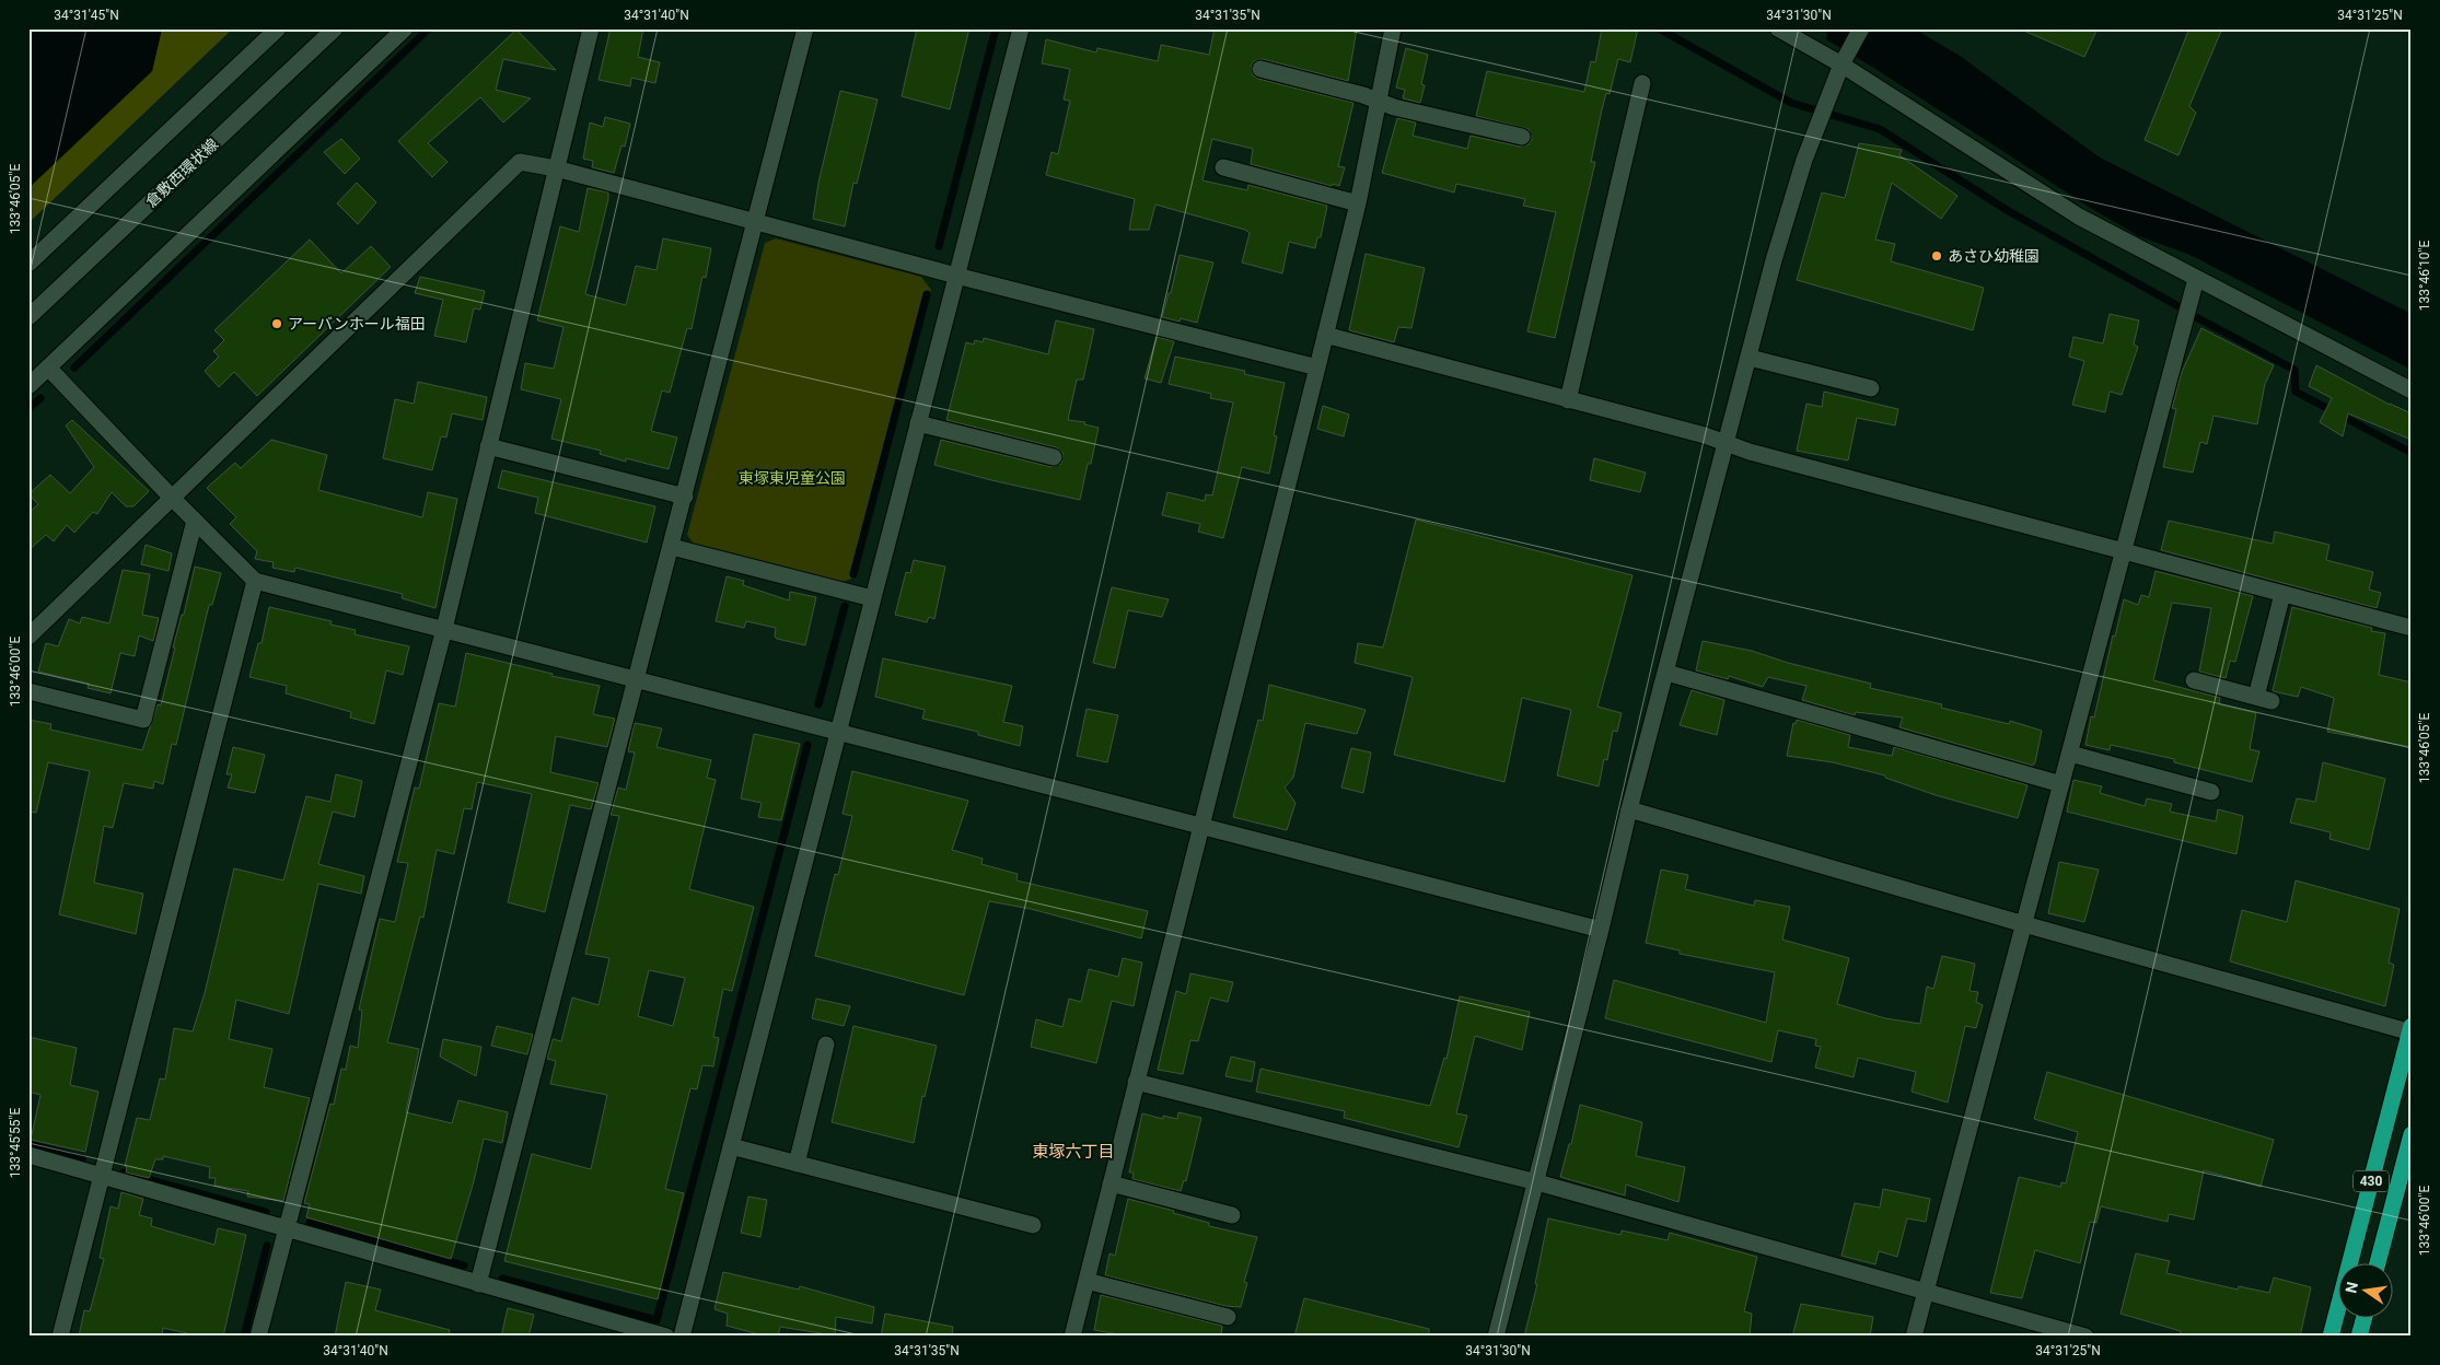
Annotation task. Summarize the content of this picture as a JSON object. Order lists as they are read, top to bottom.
{
  "streets": {
    "highway": ["430"],
    "street": ["倉敷西環状線"]
  },
  "districts": ["東塚六丁目"],
  "parks": ["東塚東児童公園"],
  "places": ["あさひ幼稚園", "アーバンホール福田"],
  "north": "left",
  "coordinates": [
    "34°31'45\"N",
    "34°31'40\"N",
    "34°31'35\"N",
    "34°31'30\"N",
    "34°31'25\"N",
    "133°46'05\"E",
    "133°46'10\"E",
    "133°46'00\"E",
    "133°45'55\"E"
  ]
}
